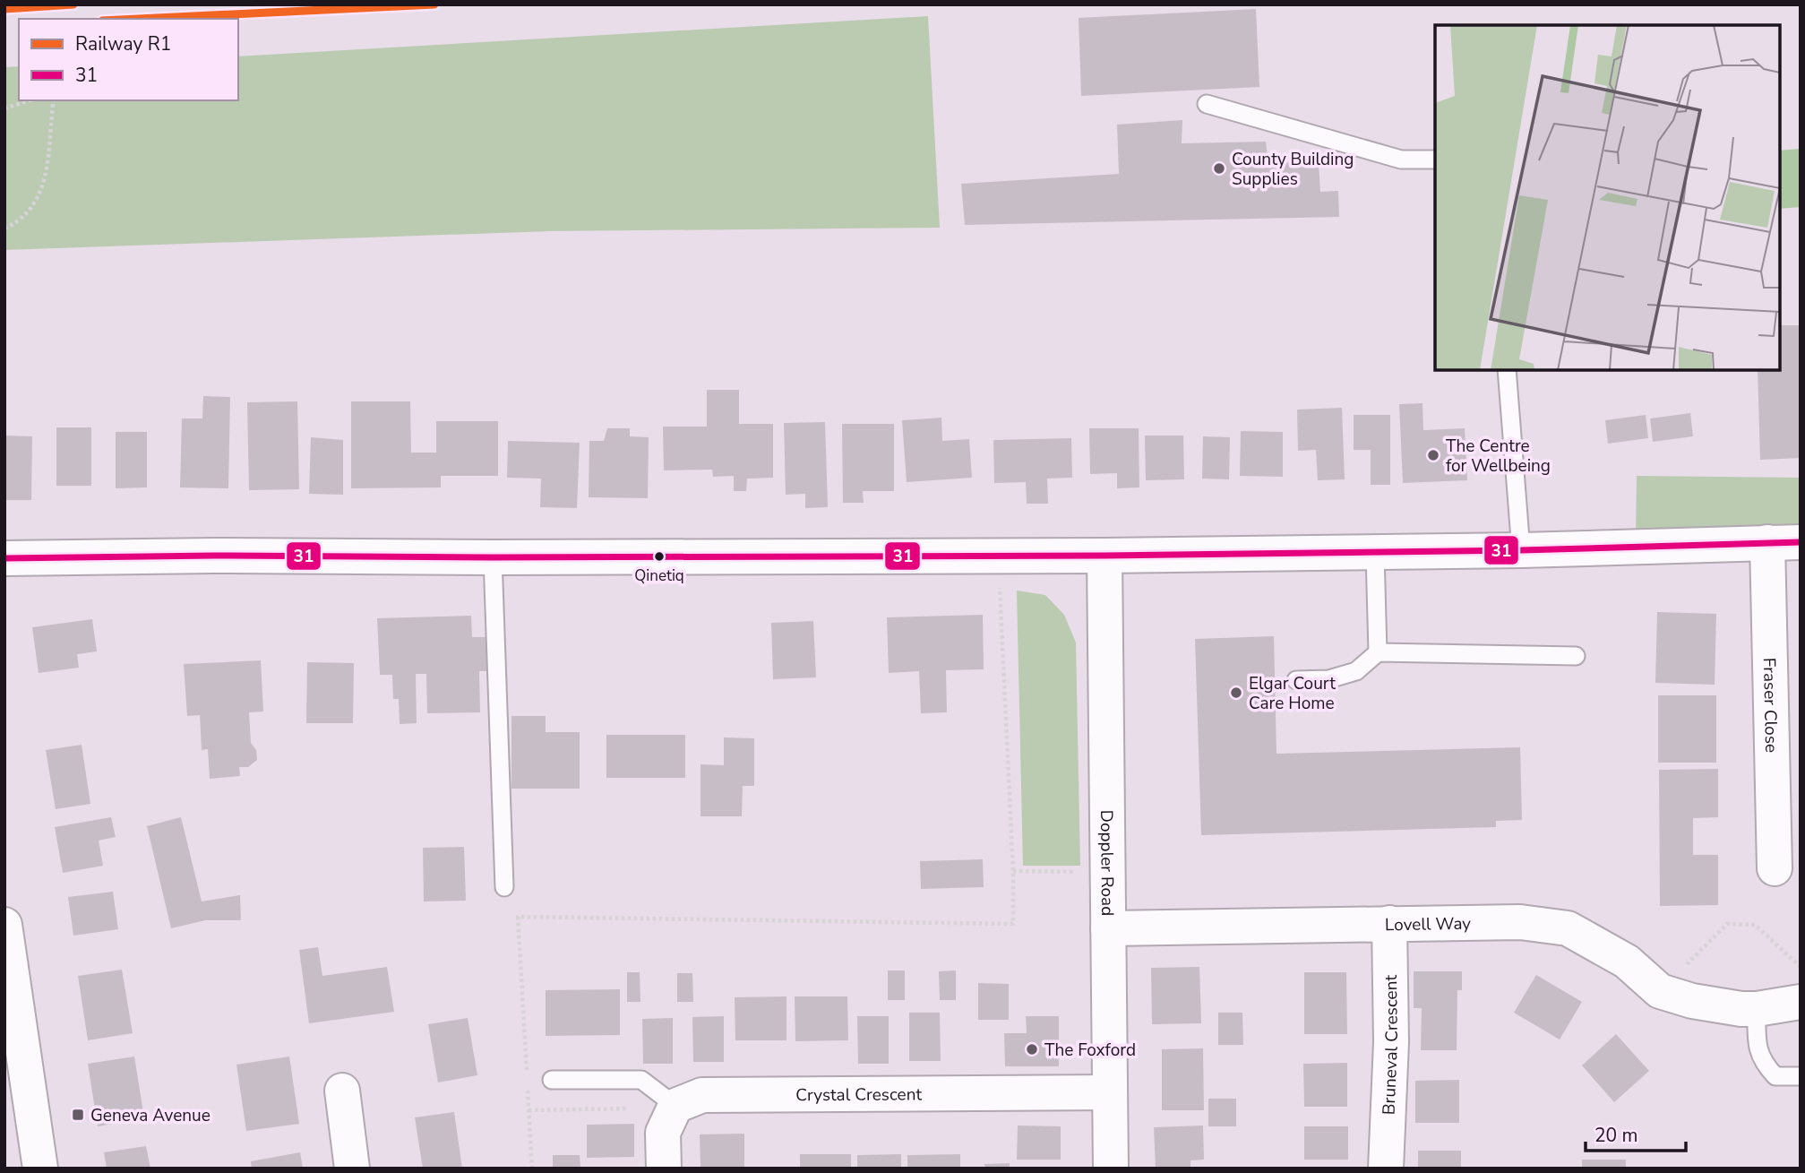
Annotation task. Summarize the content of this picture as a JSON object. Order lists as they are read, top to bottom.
{
  "streets": {
    "street": [
      "Fraser Close",
      "Doppler Road",
      "Lovell Way",
      "Bruneval Crescent",
      "Crystal Crescent"
    ]
  },
  "crossings": [
    ["Doppler Road", "Lovell Way"],
    ["Doppler Road", "Crystal Crescent"],
    ["Lovell Way", "Bruneval Crescent"]
  ],
  "places": {
    "other": [
      "County Building Supplies",
      "The Centre for Wellbeing",
      "Qinetiq",
      "Elgar Court Care Home",
      "The Foxford"
    ],
    "transit": ["Geneva Avenue"]
  },
  "lines": ["rail line R1", "transit line 31"],
  "legend": ["Railway R1", "31"],
  "scale_bar": "20 m"
}
